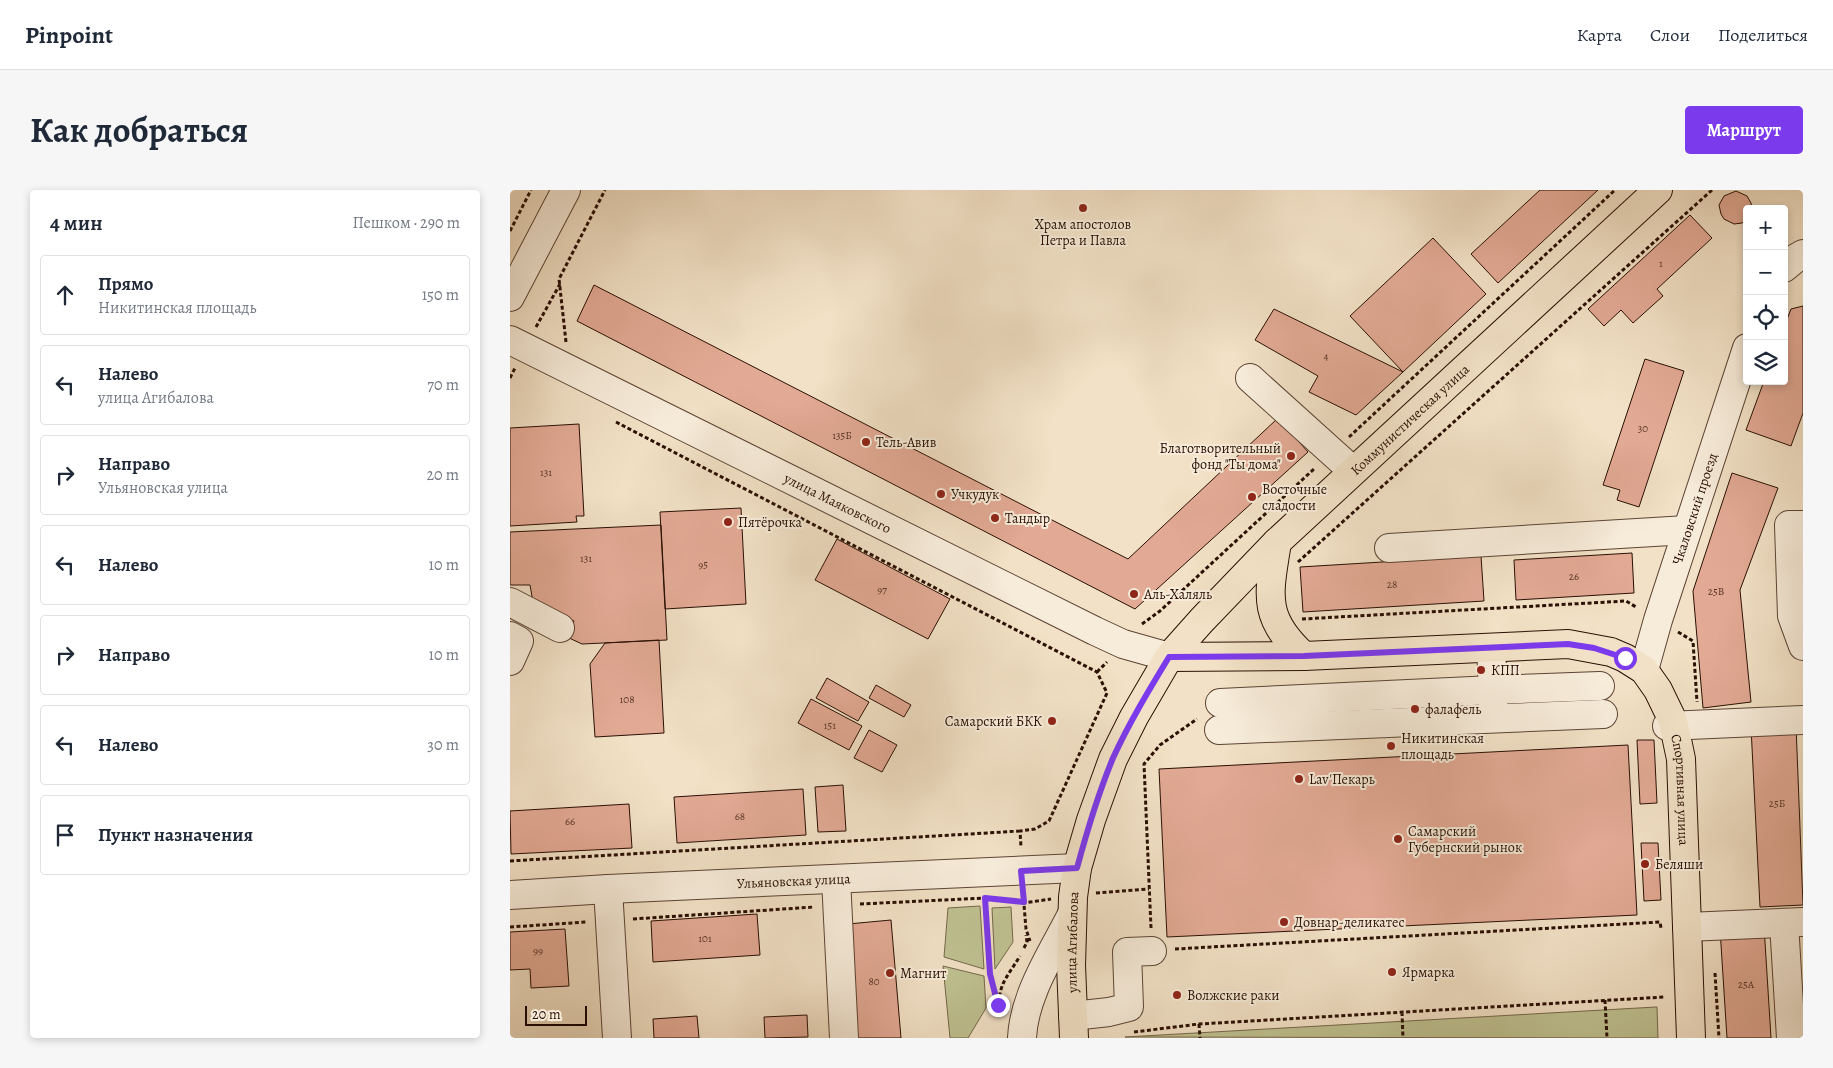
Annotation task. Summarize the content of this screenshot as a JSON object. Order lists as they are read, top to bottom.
{
  "streets": {
    "main road": ["Коммунистическая улица", "Спортивная улица", "улица Агибалова"],
    "street": ["улица Маяковского", "Чкаловский проезд", "Ульяновская улица"]
  },
  "crossings": [
    ["Коммунистическая улица", "улица Маяковского"],
    ["Коммунистическая улица", "улица Агибалова"],
    ["улица Маяковского", "улица Агибалова"],
    ["Чкаловский проезд", "Спортивная улица"],
    ["Ульяновская улица", "улица Агибалова"]
  ],
  "places": [
    "Храм апостолов Петра и Павла",
    "Тель-Авив",
    "Благотворительный фонд \"Ты дома\"",
    "Учкудук",
    "Восточные сладости",
    "Тандыр",
    "Пятёрочка",
    "Аль-Халяль",
    "КПП",
    "фалафель",
    "Самарский БКК",
    "Никитинская площадь",
    "Lav'Пекарь",
    "Самарский Губернский рынок",
    "Беляши",
    "Довнар-деликатес",
    "Ярмарка",
    "Магнит",
    "Волжские раки"
  ],
  "house_numbers": [
    "1",
    "4",
    "30",
    "135Б",
    "131",
    "131",
    "95",
    "26",
    "28",
    "97",
    "25В",
    "108",
    "151",
    "25Б",
    "68",
    "66",
    "101",
    "99",
    "80",
    "25А"
  ],
  "scale_bar": "20 m",
  "page": {
    "header": "Pinpoint",
    "nav": ["Карта", "Слои", "Поделиться"],
    "title": "Как добраться",
    "buttons": "Маршрут",
    "heading": ["4 мин", "Пешком · 290 m"],
    "map_buttons": ["+", "−"],
    "list": [
      ["Прямо", "Никитинская площадь", "150 m"],
      ["Налево", "улица Агибалова", "70 m"],
      ["Направо", "Ульяновская улица", "20 m"],
      ["Налево", "10 m"],
      ["Направо", "10 m"],
      ["Налево", "30 m"],
      "Пункт назначения"
    ],
    "scale": "20 m"
  }
}
